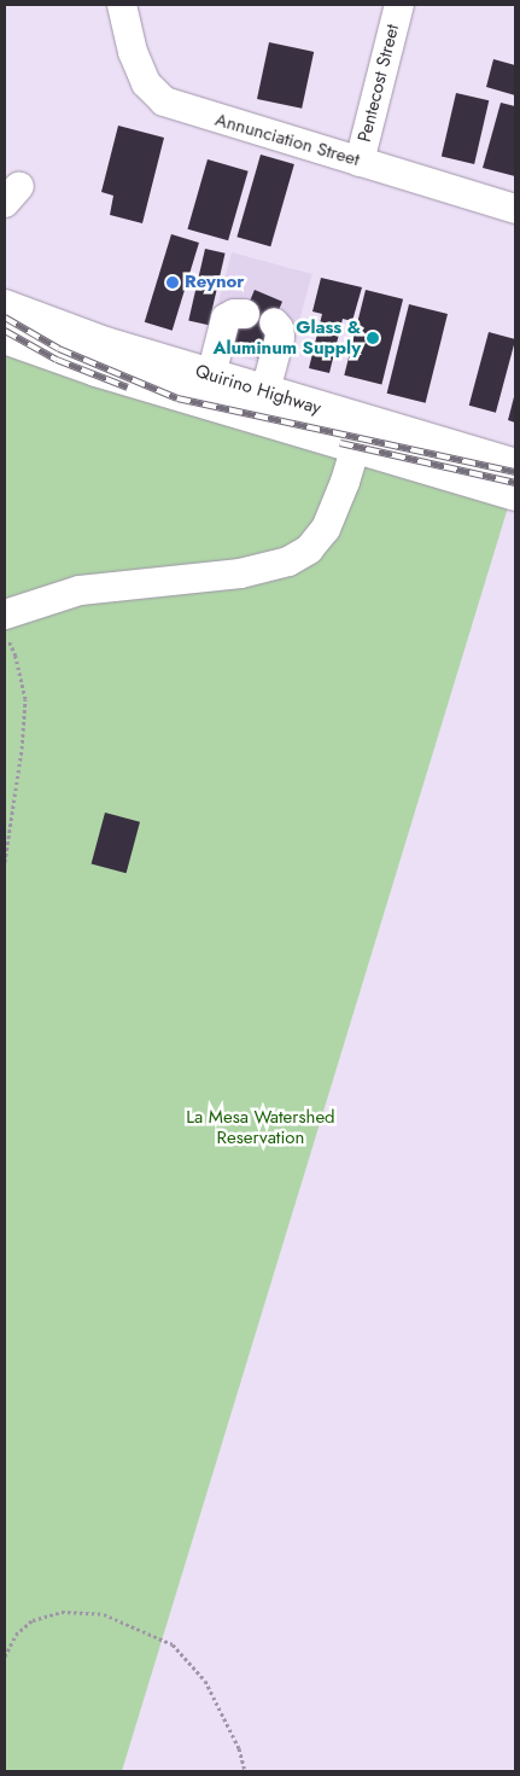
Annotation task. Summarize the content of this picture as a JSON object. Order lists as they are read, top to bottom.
{
  "streets": {
    "main road": ["Quirino Highway"],
    "street": ["Pentecost Street", "Annunciation Street"]
  },
  "crossings": [
    ["Pentecost Street", "Annunciation Street"]
  ],
  "parks": ["La Mesa Watershed Reservation"],
  "places": ["Reynor", "Glass & Aluminum Supply"]
}
